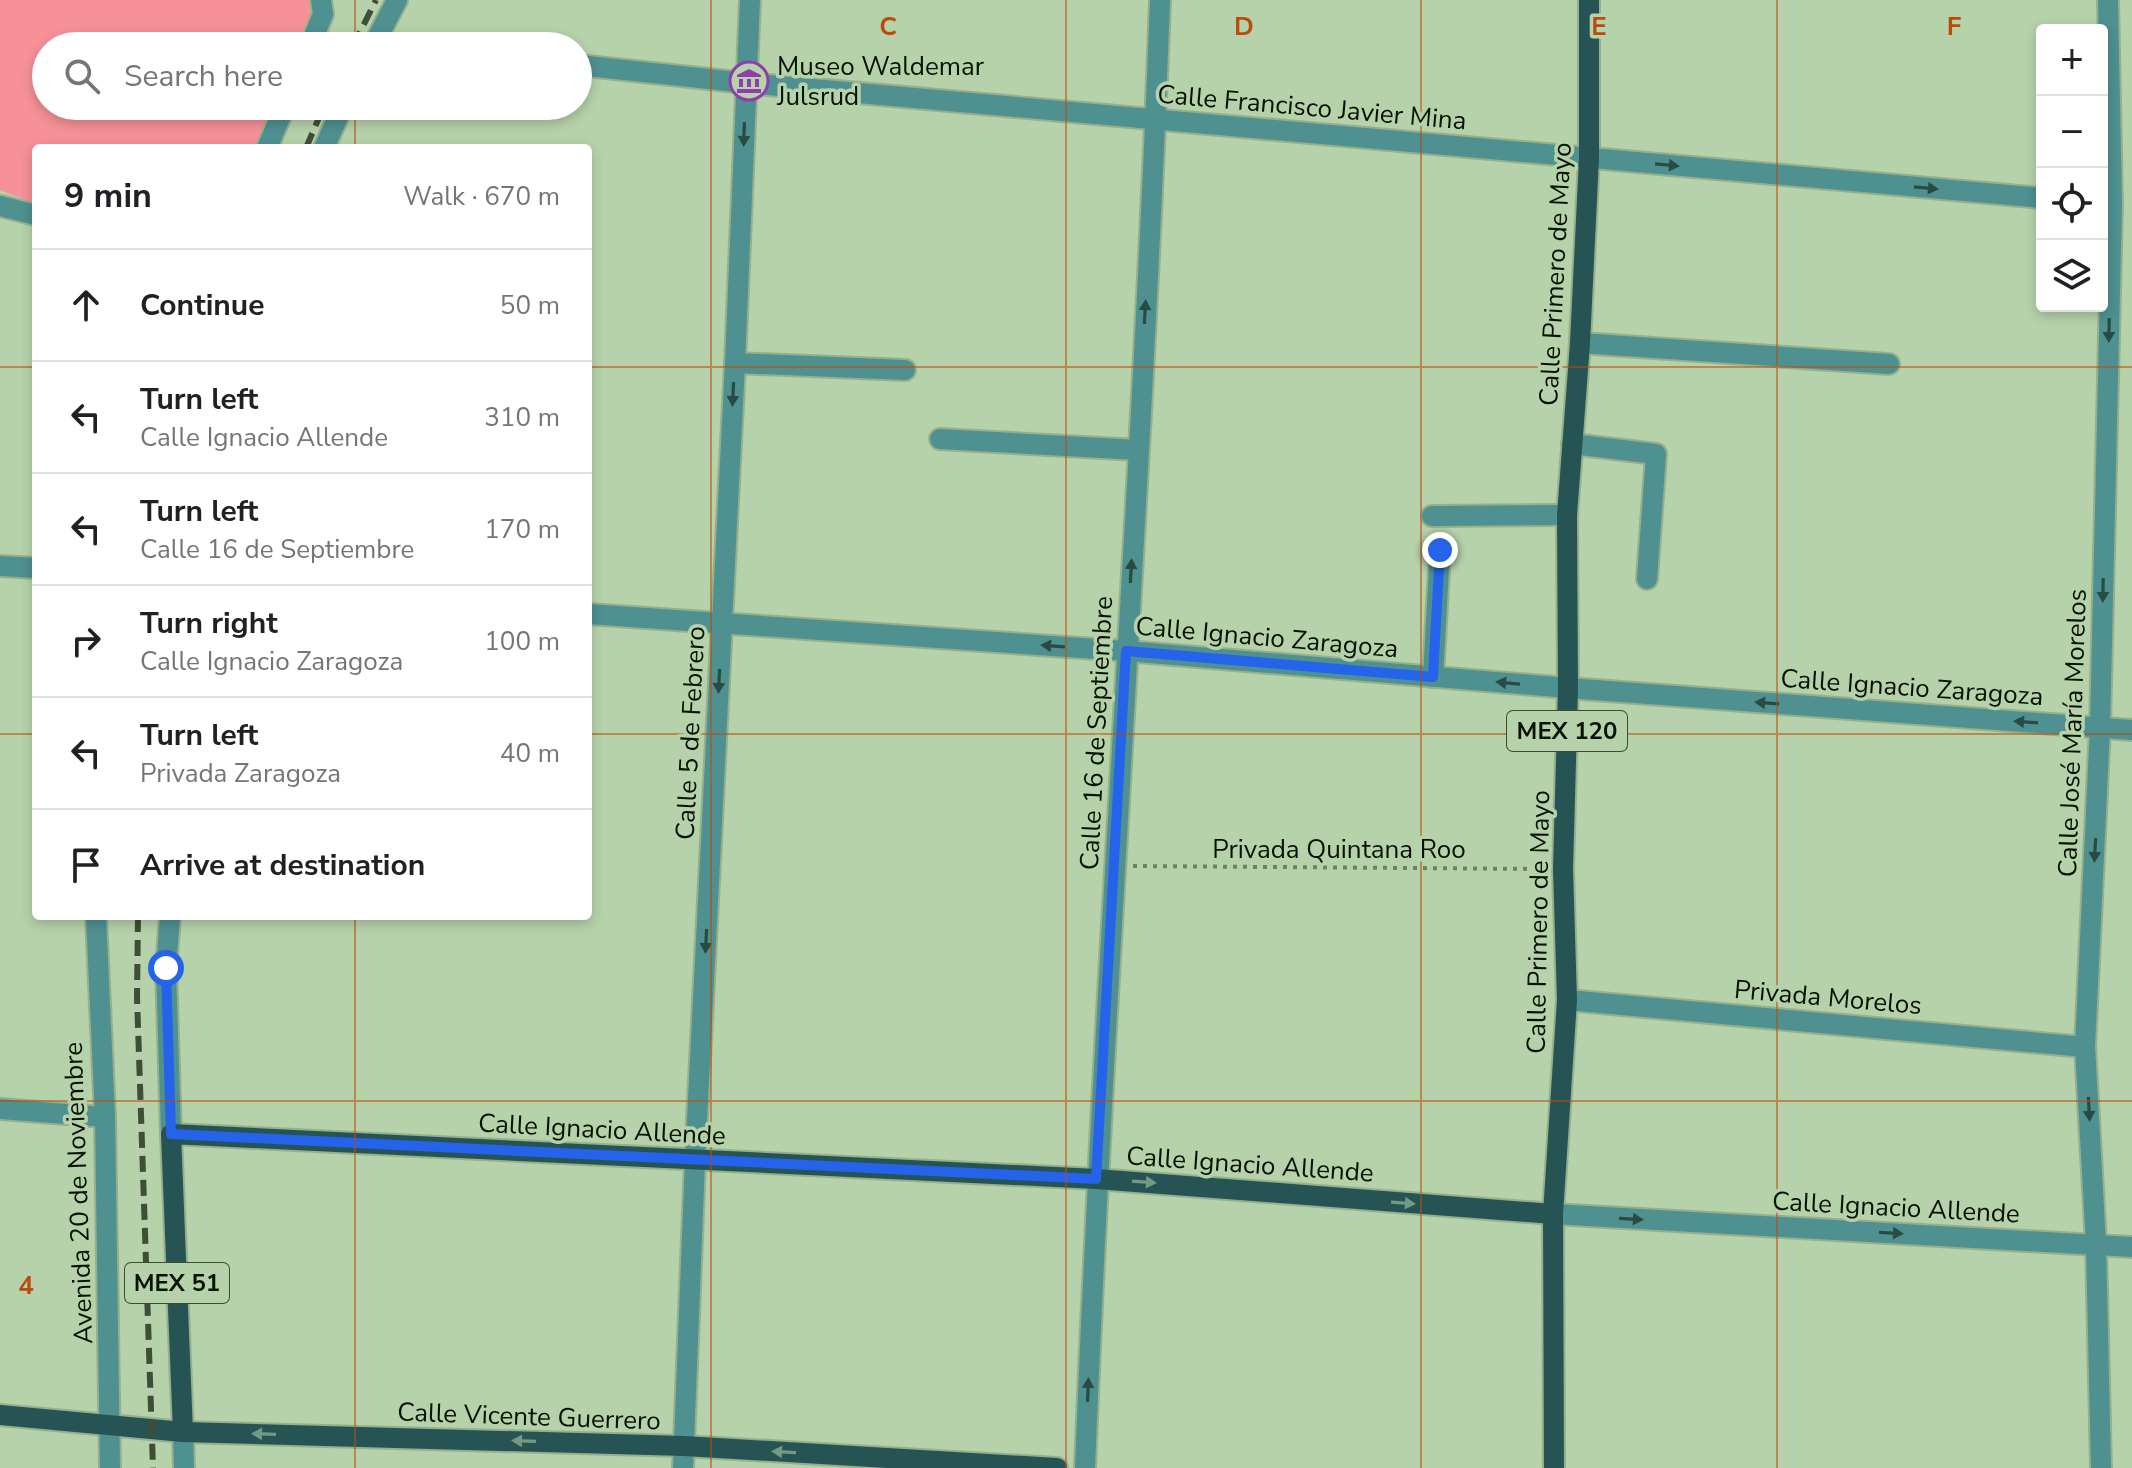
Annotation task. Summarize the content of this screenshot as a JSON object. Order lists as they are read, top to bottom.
{
  "streets": {
    "main road": [
      "Calle Primero de Mayo",
      "MEX 120",
      "Calle Ignacio Allende",
      "MEX 51",
      "Calle Vicente Guerrero"
    ],
    "street": [
      "Calle Francisco Javier Mina",
      "Calle Ignacio Zaragoza",
      "Calle 5 de Febrero",
      "Calle 16 de Septiembre",
      "Calle José María Morelos",
      "Privada Morelos",
      "Avenida 20 de Noviembre"
    ],
    "path": ["Privada Quintana Roo"]
  },
  "crossings": [
    ["Calle Francisco Javier Mina", "Calle Primero de Mayo"],
    ["Calle Francisco Javier Mina", "Calle 5 de Febrero"],
    ["Calle Francisco Javier Mina", "Calle 16 de Septiembre"],
    ["Calle Primero de Mayo", "Calle Ignacio Zaragoza"],
    ["Calle Primero de Mayo", "Privada Quintana Roo"],
    ["Calle Primero de Mayo", "Privada Morelos"],
    ["Calle Primero de Mayo", "Calle Ignacio Allende"],
    ["Calle Ignacio Zaragoza", "Calle 5 de Febrero"],
    ["Calle Ignacio Zaragoza", "Calle 16 de Septiembre"],
    ["Calle Ignacio Zaragoza", "Calle José María Morelos"],
    ["Calle 5 de Febrero", "Calle Ignacio Allende"],
    ["Calle 5 de Febrero", "Calle Vicente Guerrero"],
    ["Calle 16 de Septiembre", "Privada Quintana Roo"],
    ["Calle 16 de Septiembre", "Calle Ignacio Allende"],
    ["Calle José María Morelos", "Privada Morelos"],
    ["Calle José María Morelos", "Calle Ignacio Allende"],
    ["Calle Ignacio Allende", "MEX 51"],
    ["Avenida 20 de Noviembre", "Calle Vicente Guerrero"],
    ["MEX 51", "Calle Vicente Guerrero"]
  ],
  "one_way": [
    "Calle Ignacio Zaragoza",
    "Calle 5 de Febrero",
    "Calle 16 de Septiembre",
    "Calle José María Morelos",
    "Calle Ignacio Allende",
    "Calle Vicente Guerrero"
  ],
  "places": {
    "museum": ["Museo Waldemar Julsrud"]
  },
  "page": {
    "map_buttons": ["+", "−"],
    "search": "Search here",
    "heading": ["9 min", "Walk · 670 m"],
    "list": [
      ["Continue", "50 m"],
      ["Turn left", "Calle Ignacio Allende", "310 m"],
      ["Turn left", "Calle 16 de Septiembre", "170 m"],
      ["Turn right", "Calle Ignacio Zaragoza", "100 m"],
      ["Turn left", "Privada Zaragoza", "40 m"],
      "Arrive at destination"
    ]
  },
  "grid": {
    "columns": [
      "C",
      "D",
      "E",
      "F"
    ],
    "rows": ["4"]
  }
}
